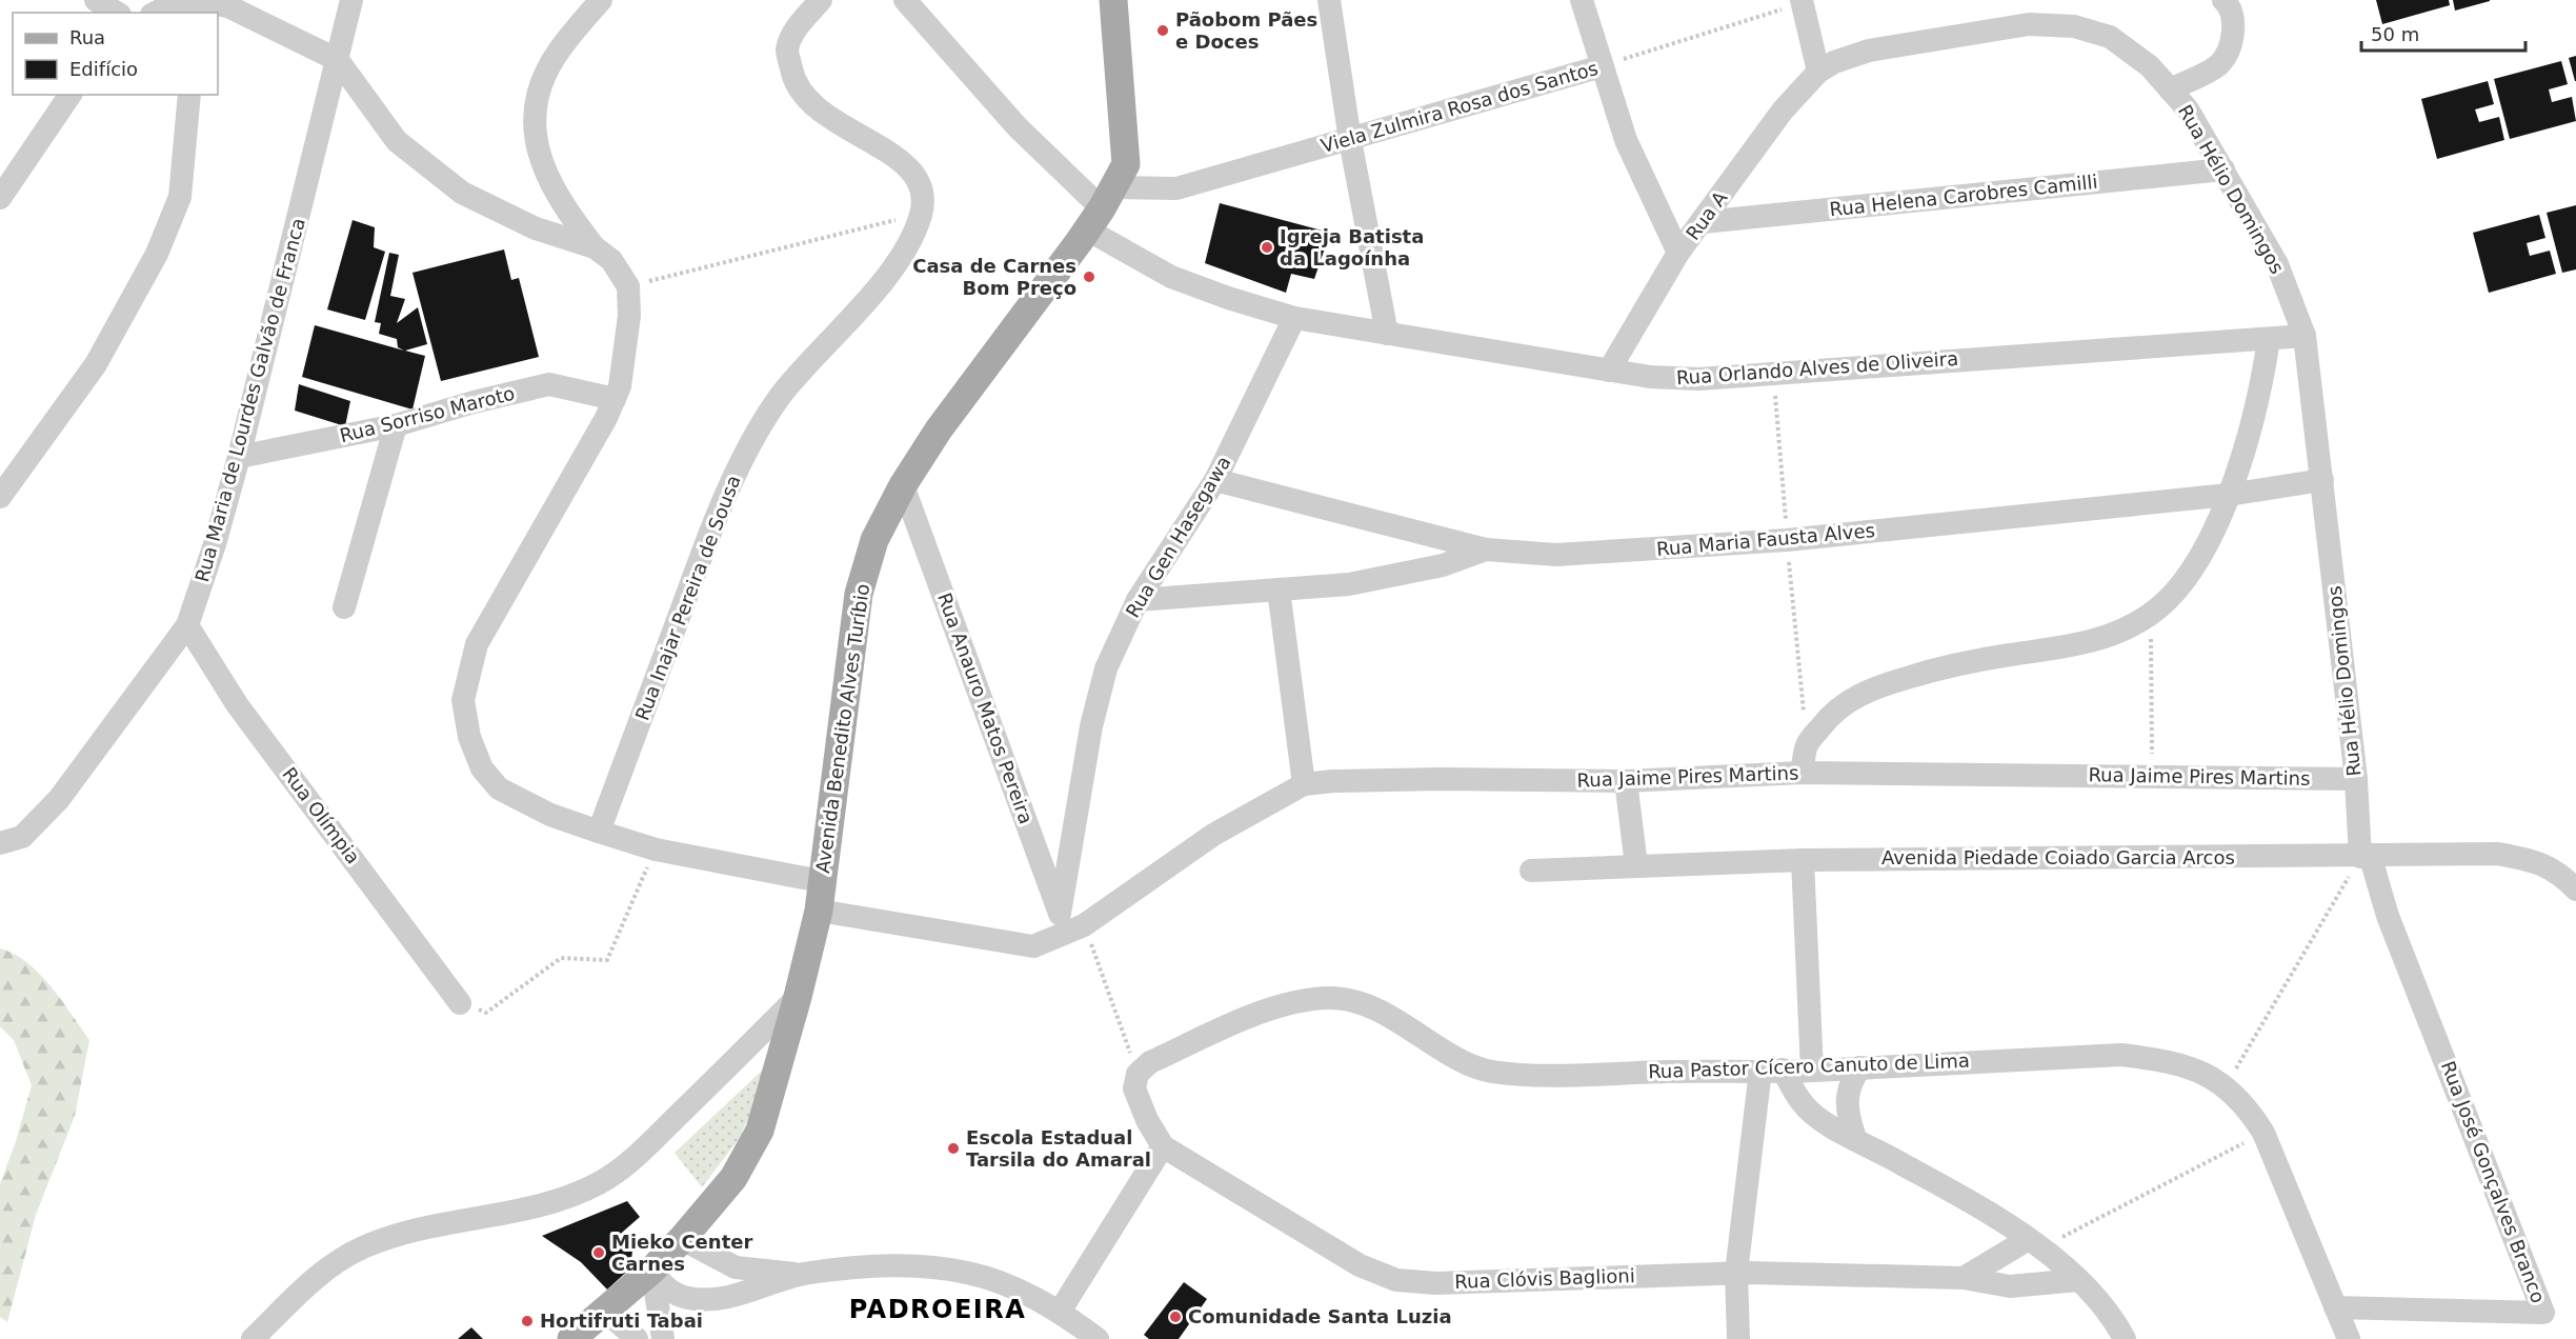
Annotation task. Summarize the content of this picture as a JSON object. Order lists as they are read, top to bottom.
{
  "streets": {
    "main road": ["Avenida Benedito Alves Turíbio"],
    "street": [
      "Viela Zulmira Rosa dos Santos",
      "Rua Hélio Domingos",
      "Rua Helena Carobres Camilli",
      "Rua A",
      "Rua Orlando Alves de Oliveira",
      "Rua Maria de Lourdes Galvão de Franca",
      "Rua Sorriso Maroto",
      "Rua Gen Hasegawa",
      "Rua Maria Fausta Alves",
      "Rua Inajar Pereira de Sousa",
      "Rua Anauro Matos Pereira",
      "Rua Jaime Pires Martins",
      "Rua Olímpia",
      "Avenida Piedade Coiado Garcia Arcos",
      "Rua Pastor Cícero Canuto de Lima",
      "Rua José Gonçalves Branco",
      "Rua Clóvis Baglioni"
    ]
  },
  "crossings": [
    ["Viela Zulmira Rosa dos Santos", "Rua Orlando Alves de Oliveira"],
    ["Viela Zulmira Rosa dos Santos", "Avenida Benedito Alves Turíbio"],
    ["Rua Hélio Domingos", "Rua Helena Carobres Camilli"],
    ["Rua Hélio Domingos", "Rua A"],
    ["Rua Hélio Domingos", "Rua Orlando Alves de Oliveira"],
    ["Rua Hélio Domingos", "Rua Maria Fausta Alves"],
    ["Rua Hélio Domingos", "Rua Jaime Pires Martins"],
    ["Rua Hélio Domingos", "Avenida Piedade Coiado Garcia Arcos"],
    ["Rua Hélio Domingos", "Rua José Gonçalves Branco"],
    ["Rua Helena Carobres Camilli", "Rua A"],
    ["Rua A", "Rua Orlando Alves de Oliveira"],
    ["Rua Orlando Alves de Oliveira", "Rua Gen Hasegawa"],
    ["Rua Orlando Alves de Oliveira", "Avenida Benedito Alves Turíbio"],
    ["Rua Maria de Lourdes Galvão de Franca", "Rua Sorriso Maroto"],
    ["Rua Maria de Lourdes Galvão de Franca", "Rua Olímpia"],
    ["Rua Gen Hasegawa", "Rua Maria Fausta Alves"],
    ["Rua Gen Hasegawa", "Rua Anauro Matos Pereira"],
    ["Rua Gen Hasegawa", "Rua Jaime Pires Martins"],
    ["Rua Anauro Matos Pereira", "Avenida Benedito Alves Turíbio"],
    ["Rua Anauro Matos Pereira", "Rua Jaime Pires Martins"],
    ["Avenida Benedito Alves Turíbio", "Rua Jaime Pires Martins"],
    ["Avenida Piedade Coiado Garcia Arcos", "Rua José Gonçalves Branco"],
    ["Rua Pastor Cícero Canuto de Lima", "Rua José Gonçalves Branco"],
    ["Rua Pastor Cícero Canuto de Lima", "Rua Clóvis Baglioni"]
  ],
  "districts": ["PADROEIRA"],
  "places": [
    "Pãobom Pães e Doces",
    "Igreja Batista da Lagoínha",
    "Casa de Carnes Bom Preço",
    "Escola Estadual Tarsila do Amaral",
    "Mieko Center Carnes",
    "Comunidade Santa Luzia",
    "Hortifruti Tabai"
  ],
  "legend": ["Rua", "Edifício"],
  "scale_bar": "50 m"
}
